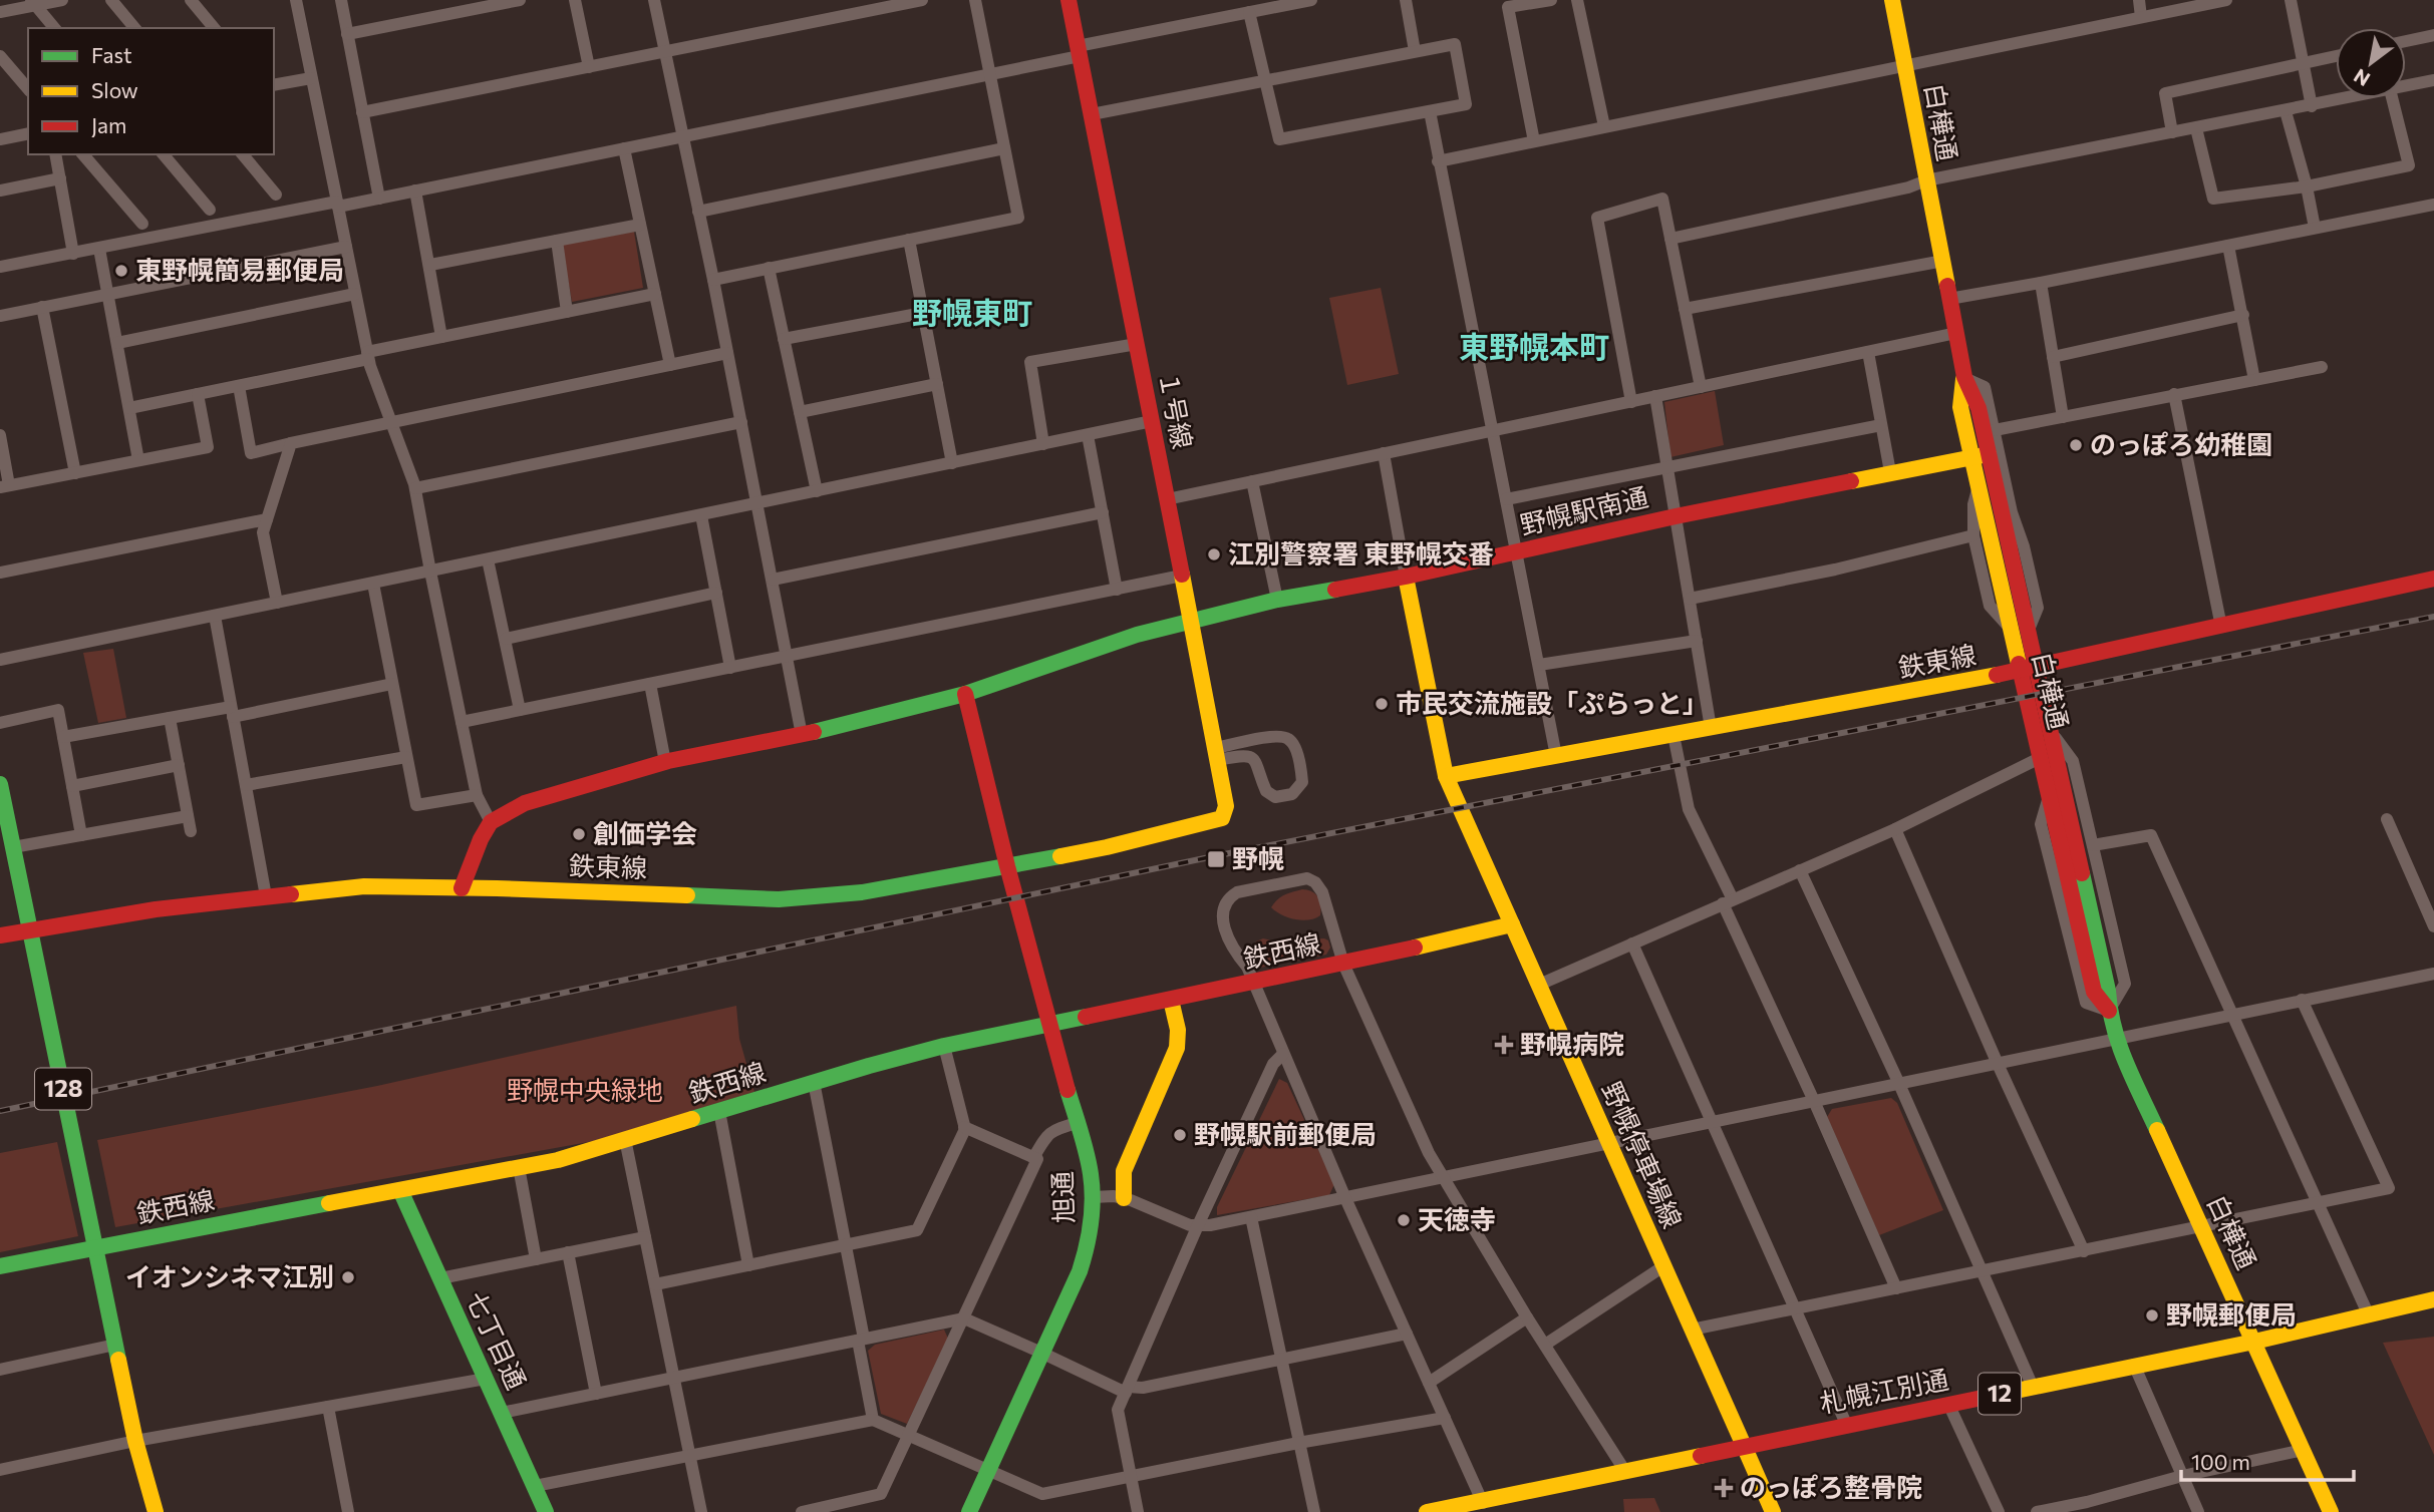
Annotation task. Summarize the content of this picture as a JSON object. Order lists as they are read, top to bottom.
{
  "streets": {
    "main road": [
      "白樺通",
      "１号線",
      "野幌駅南通",
      "鉄東線",
      "鉄西線",
      "128",
      "野幌停車場線",
      "旭通",
      "七丁目通",
      "札幌江別通",
      "12"
    ]
  },
  "crossings": [
    ["白樺通", "野幌駅南通"],
    ["白樺通", "鉄東線"],
    ["白樺通", "札幌江別通"],
    ["１号線", "野幌駅南通"],
    ["１号線", "鉄東線"],
    ["野幌駅南通", "野幌停車場線"],
    ["野幌駅南通", "旭通"],
    ["鉄東線", "128"],
    ["鉄東線", "野幌停車場線"],
    ["鉄東線", "旭通"],
    ["鉄西線", "128"],
    ["鉄西線", "旭通"],
    ["鉄西線", "七丁目通"],
    ["野幌停車場線", "札幌江別通"]
  ],
  "districts": ["野幌東町", "東野幌本町"],
  "parks": ["野幌中央緑地"],
  "places": {
    "other": [
      "東野幌簡易郵便局",
      "のっぽろ幼稚園",
      "江別警察署 東野幌交番",
      "市民交流施設「ぷらっと」",
      "創価学会",
      "野幌駅前郵便局",
      "天徳寺",
      "イオンシネマ江別",
      "野幌郵便局"
    ],
    "transit": ["野幌"],
    "health": ["野幌病院", "のっぽろ整骨院"]
  },
  "legend": ["Fast", "Slow", "Jam"],
  "scale_bar": "100 m",
  "north": "bottom left"
}
